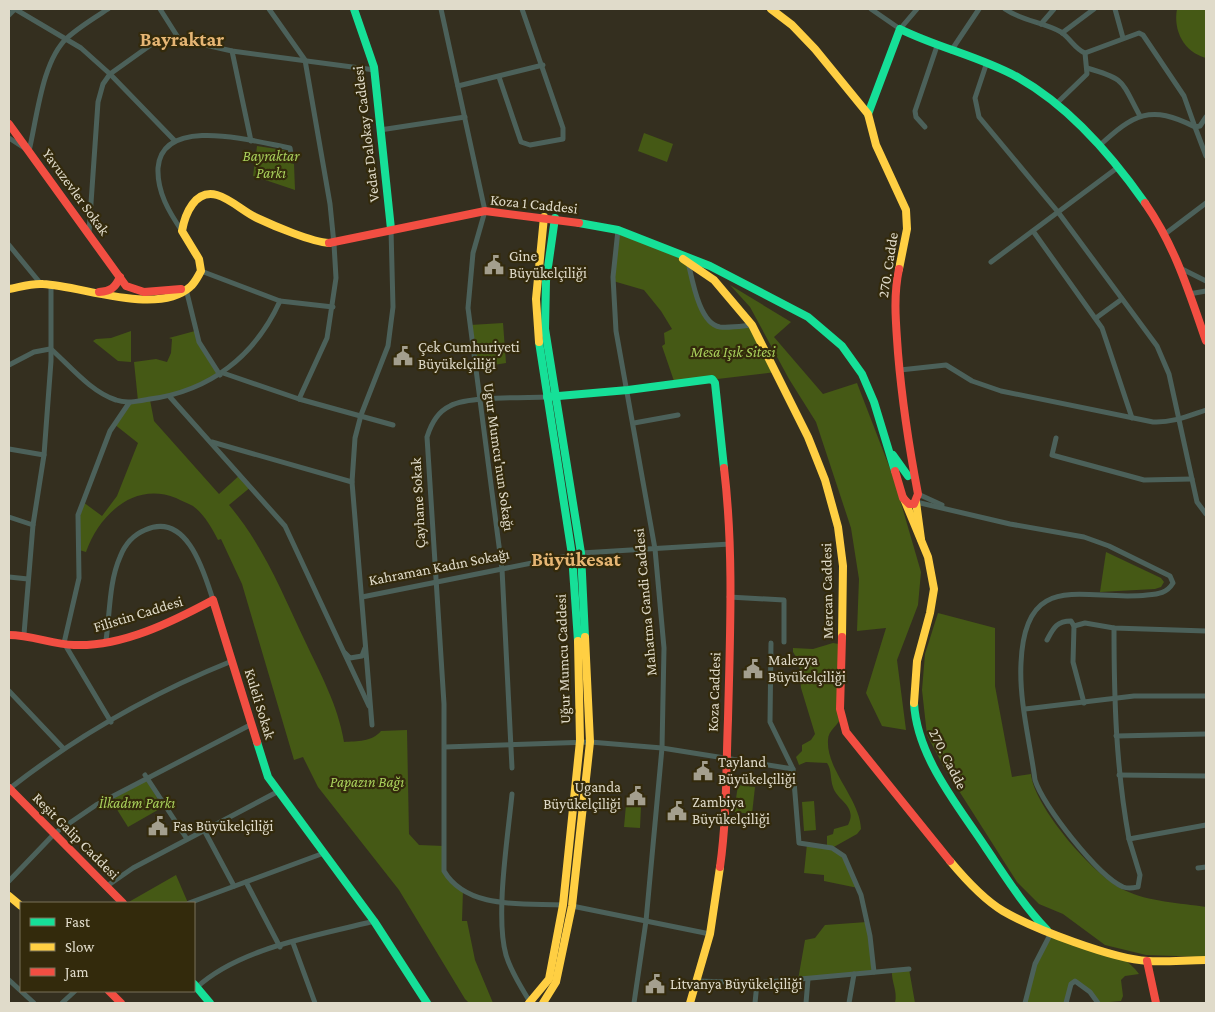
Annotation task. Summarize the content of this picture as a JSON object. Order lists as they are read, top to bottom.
{
  "streets": {
    "main road": [
      "Vedat Dalokay Caddesi",
      "Yavuzevler Sokak",
      "Koza 1 Caddesi",
      "270. Cadde",
      "Çayhane Sokak",
      "Kahraman Kadın Sokağı",
      "Mercan Caddesi",
      "Filistin Caddesi",
      "Uğur Mumcu Caddesi",
      "Koza Caddesi",
      "Kuleli Sokak",
      "Reşit Galip Caddesi"
    ],
    "street": ["Ugur Mumcu'nun Sokağı", "Mahatma Gandi Caddesi"]
  },
  "crossings": [
    ["Vedat Dalokay Caddesi", "Koza 1 Caddesi"],
    ["Koza 1 Caddesi", "270. Cadde"],
    ["Koza 1 Caddesi", "Ugur Mumcu'nun Sokağı"],
    ["Koza 1 Caddesi", "Mercan Caddesi"],
    ["Koza 1 Caddesi", "Mahatma Gandi Caddesi"],
    ["Koza 1 Caddesi", "Uğur Mumcu Caddesi"],
    ["270. Cadde", "Mercan Caddesi"],
    ["Ugur Mumcu'nun Sokağı", "Çayhane Sokak"],
    ["Ugur Mumcu'nun Sokağı", "Kahraman Kadın Sokağı"],
    ["Çayhane Sokak", "Kahraman Kadın Sokağı"],
    ["Çayhane Sokak", "Mahatma Gandi Caddesi"],
    ["Çayhane Sokak", "Uğur Mumcu Caddesi"],
    ["Çayhane Sokak", "Koza Caddesi"],
    ["Kahraman Kadın Sokağı", "Mahatma Gandi Caddesi"],
    ["Kahraman Kadın Sokağı", "Uğur Mumcu Caddesi"],
    ["Kahraman Kadın Sokağı", "Koza Caddesi"],
    ["Filistin Caddesi", "Kuleli Sokak"]
  ],
  "districts": ["Bayraktar", "Büyükesat"],
  "parks": [
    "Bayraktar Parkı",
    "Mesa Işık Sitesi",
    "Papazın Bağı",
    "İlkadım Parkı"
  ],
  "places": {
    "public building": [
      "Gine Büyükelçiliği",
      "Çek Cumhuriyeti Büyükelçiliği",
      "Malezya Büyükelçiliği",
      "Tayland Büyükelçiliği",
      "Uganda Büyükelçiliği",
      "Zambiya Büyükelçiliği",
      "Fas Büyükelçiliği",
      "Litvanya Büyükelçiliği"
    ]
  },
  "legend": ["Fast", "Slow", "Jam"]
}
